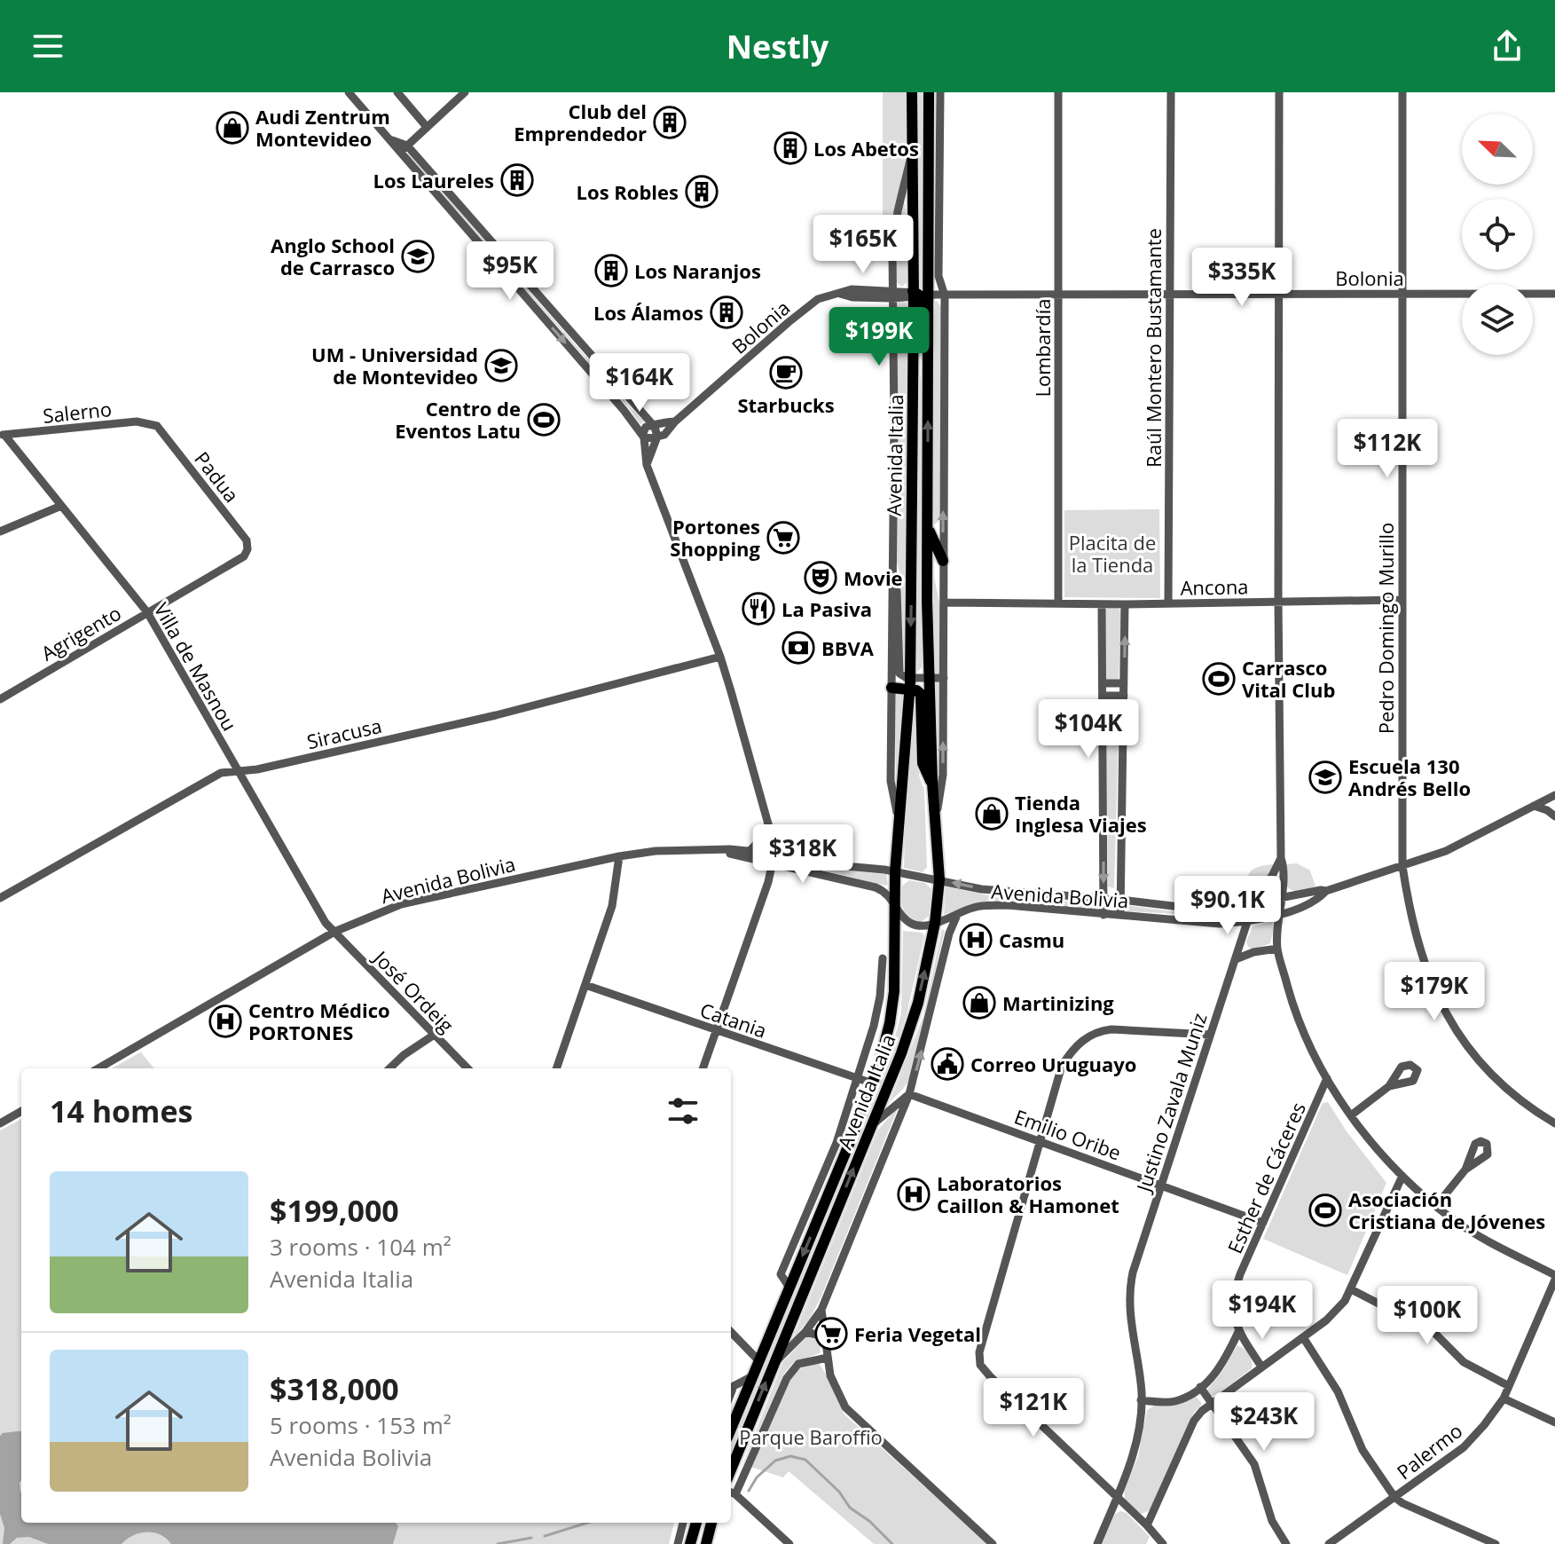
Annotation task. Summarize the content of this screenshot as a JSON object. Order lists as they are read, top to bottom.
{
  "streets": {
    "main road": ["Avenida Italia"],
    "street": [
      "Bolonia",
      "Lombardía",
      "Raúl Montero Bustamante",
      "Salerno",
      "Padua",
      "Ancona",
      "Pedro Domingo Murillo",
      "Agrigento",
      "Villa de Masnou",
      "Siracusa",
      "Avenida Bolivia",
      "José Ordeig",
      "Catania",
      "Justino Zavala Muniz",
      "Emilio Oribe",
      "Esther de Cáceres",
      "Palermo"
    ]
  },
  "crossings": [
    ["Bolonia", "Lombardía"],
    ["Bolonia", "Raúl Montero Bustamante"],
    ["Bolonia", "Avenida Italia"],
    ["Bolonia", "Pedro Domingo Murillo"],
    ["Lombardía", "Ancona"],
    ["Raúl Montero Bustamante", "Ancona"],
    ["Salerno", "Padua"],
    ["Salerno", "Villa de Masnou"],
    ["Avenida Italia", "Ancona"],
    ["Avenida Italia", "Avenida Bolivia"],
    ["Avenida Italia", "Catania"],
    ["Avenida Italia", "Emilio Oribe"],
    ["Padua", "Agrigento"],
    ["Ancona", "Pedro Domingo Murillo"],
    ["Pedro Domingo Murillo", "Avenida Bolivia"],
    ["Agrigento", "Villa de Masnou"],
    ["Villa de Masnou", "Siracusa"],
    ["Villa de Masnou", "Avenida Bolivia"],
    ["Villa de Masnou", "José Ordeig"],
    ["Avenida Bolivia", "José Ordeig"],
    ["Avenida Bolivia", "Justino Zavala Muniz"],
    ["Justino Zavala Muniz", "Emilio Oribe"],
    ["Emilio Oribe", "Esther de Cáceres"]
  ],
  "parks": ["Placita de la Tienda", "Parque Baroffio"],
  "places": {
    "building": [
      "Club del Emprendedor",
      "Los Abetos",
      "Los Laureles",
      "Los Robles",
      "Los Naranjos",
      "Los Álamos"
    ],
    "shop": ["Audi Zentrum Montevideo", "Tienda Inglesa Viajes", "Martinizing"],
    "school or university": ["Anglo School de Carrasco", "UM - Universidad de Montevideo", "Escuela 130 Andrés Bello"],
    "cafe": ["Starbucks"],
    "sports": ["Centro de Eventos Latu", "Carrasco Vital Club", "Asociación Cristiana de Jóvenes"],
    "supermarket": ["Portones Shopping", "Feria Vegetal"],
    "theatre": ["Movie"],
    "restaurant": ["La Pasiva"],
    "bank": ["BBVA"],
    "hospital": ["Casmu", "Centro Médico PORTONES", "Laboratorios Caillon & Hamonet"],
    "public building": ["Correo Uruguayo"]
  },
  "north": "top left",
  "page": {
    "header": "Nestly",
    "price": [
      "$165K",
      "$95K",
      "$335K",
      "$199K",
      "$164K",
      "$112K",
      "$104K",
      "$318K",
      "$90.1K",
      "$179K",
      "$194K",
      "$100K",
      "$121K",
      "$243K"
    ],
    "heading": "14 homes",
    "list": [
      {
        "name": "$199,000",
        "note": "3 rooms · 104 m² · Avenida Italia"
      },
      {
        "name": "$318,000",
        "note": "5 rooms · 153 m² · Avenida Bolivia"
      }
    ]
  }
}
